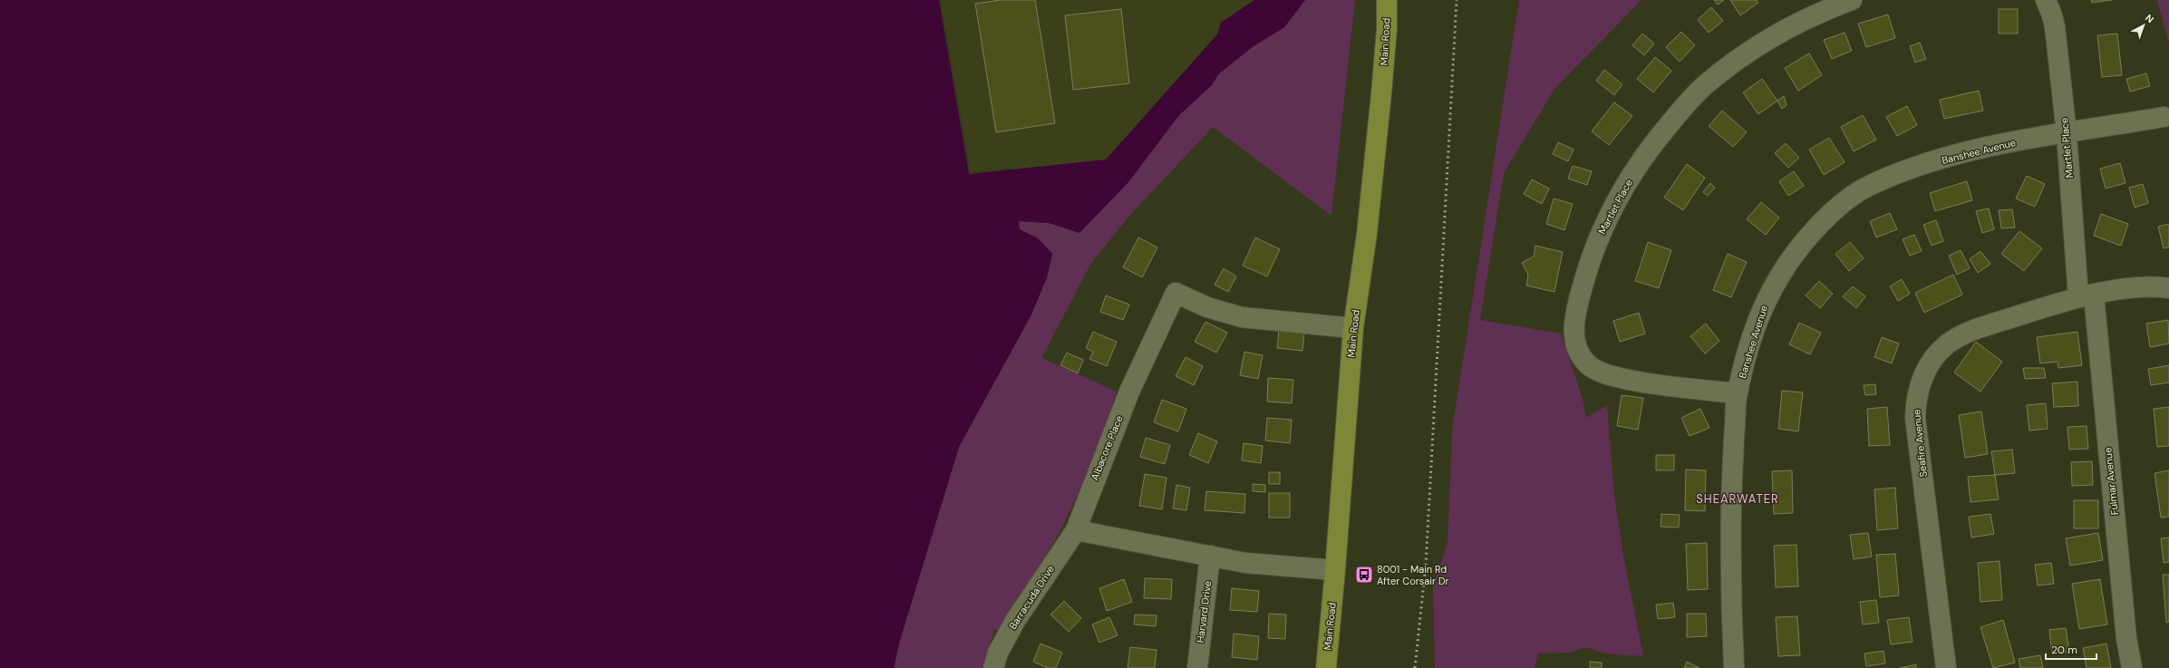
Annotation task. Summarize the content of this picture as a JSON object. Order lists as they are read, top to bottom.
{
  "streets": {
    "main road": ["Main Road"],
    "street": [
      "Martlet Place",
      "Banshee Avenue",
      "Seafire Avenue",
      "Albacore Place",
      "Fulmar Avenue",
      "Barracuda Drive",
      "Harvard Drive"
    ]
  },
  "crossings": [
    ["Main Road", "Albacore Place"],
    ["Martlet Place", "Banshee Avenue"],
    ["Martlet Place", "Seafire Avenue"],
    ["Martlet Place", "Fulmar Avenue"],
    ["Seafire Avenue", "Fulmar Avenue"],
    ["Albacore Place", "Barracuda Drive"]
  ],
  "districts": ["SHEARWATER"],
  "places": {
    "bus stop": ["8001 - Main Rd After Corsair Dr"]
  },
  "scale_bar": "20 m",
  "north": "top right"
}
